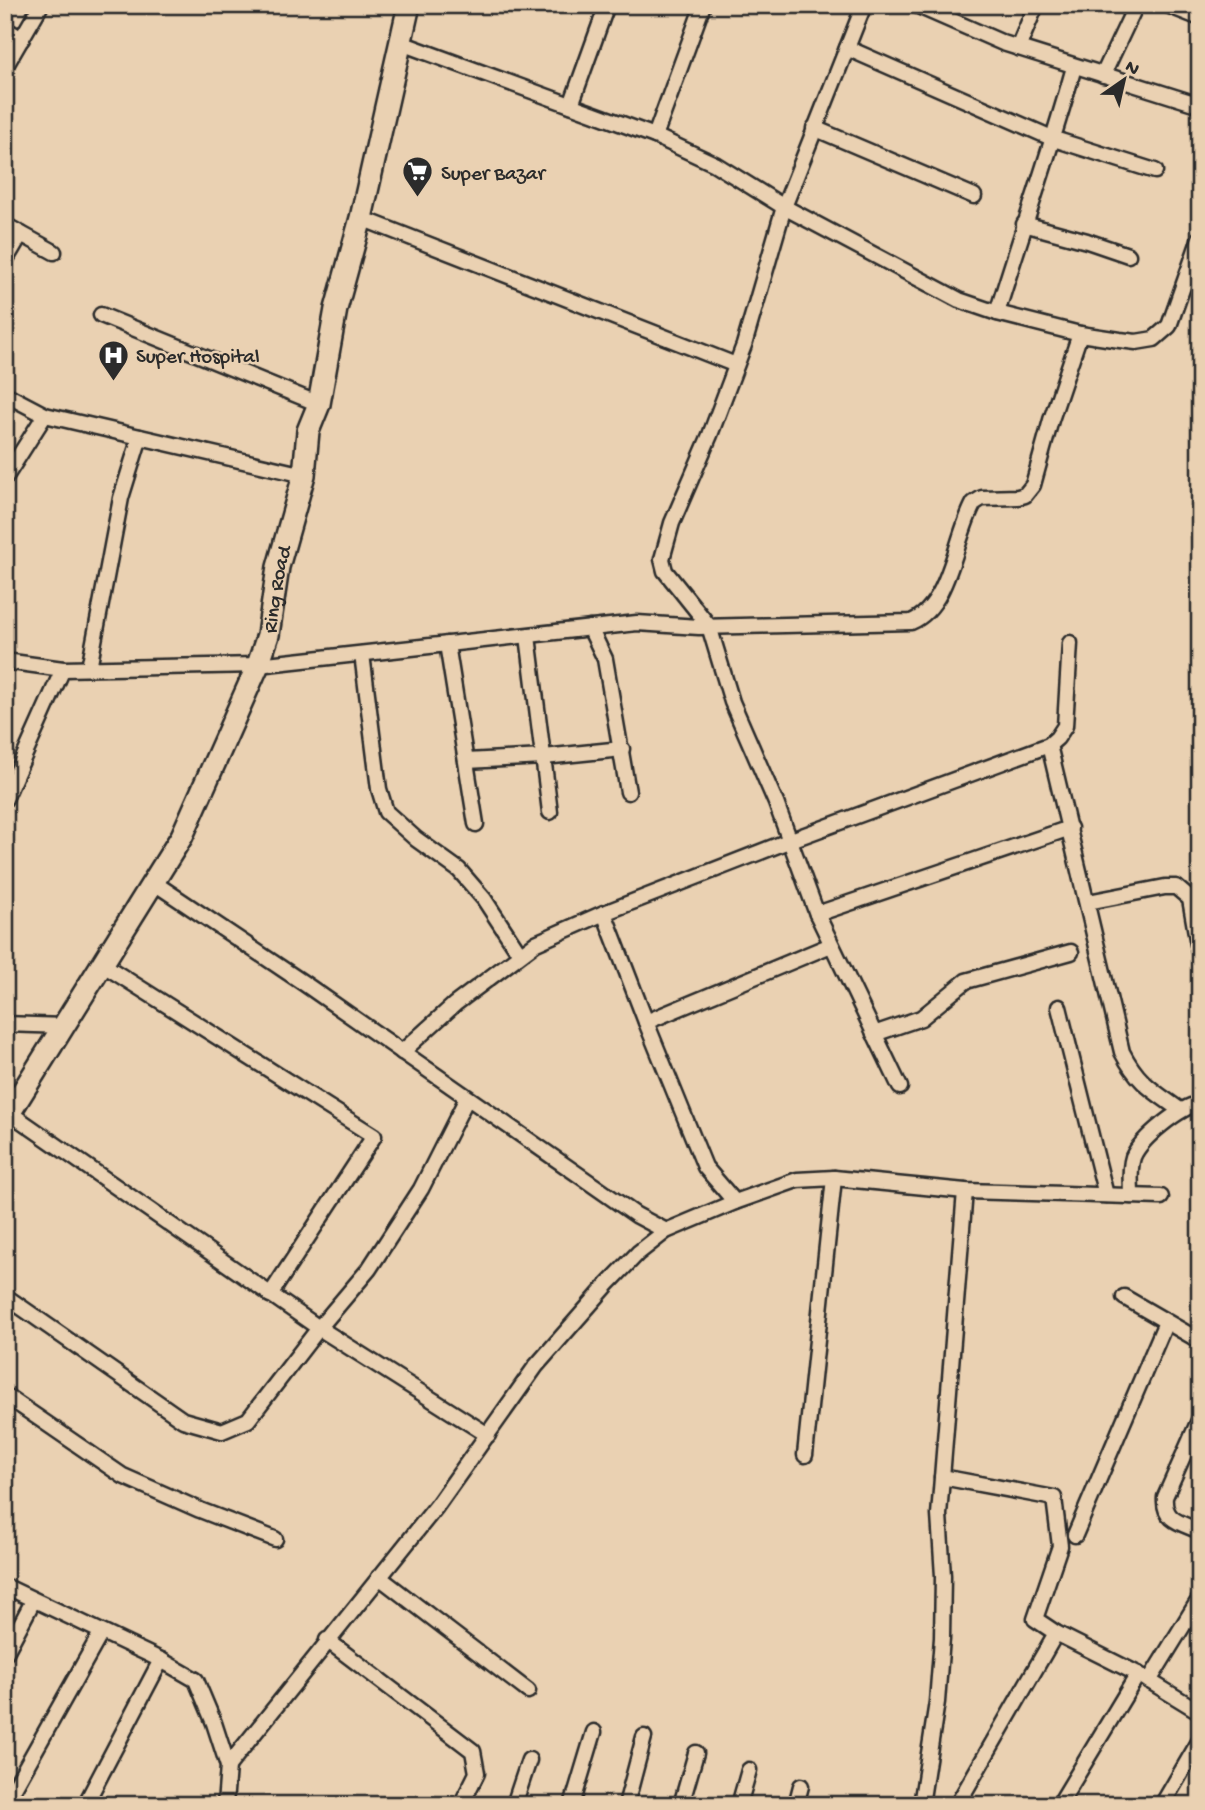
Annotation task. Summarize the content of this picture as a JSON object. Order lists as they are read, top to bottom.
{
  "streets": {
    "main road": ["Ring Road"]
  },
  "places": {
    "supermarket": ["Super Bazar"],
    "hospital": ["Super Hospital"]
  },
  "north": "top right"
}
